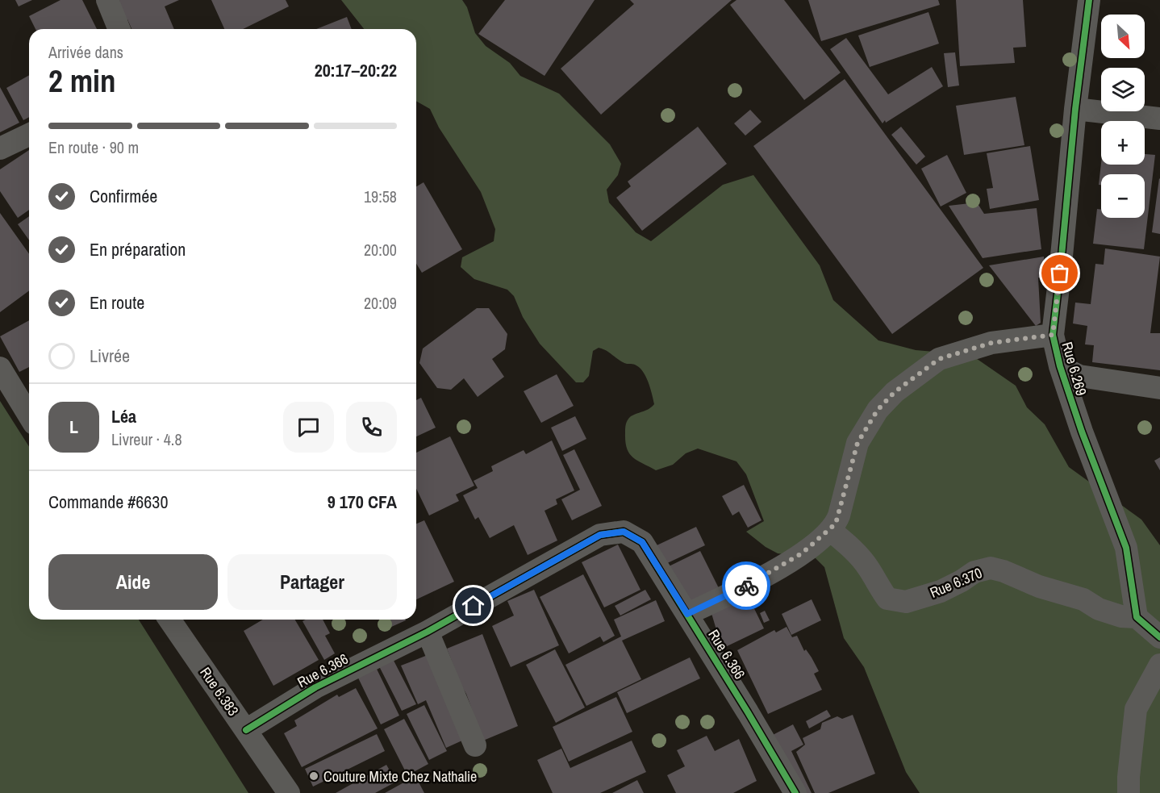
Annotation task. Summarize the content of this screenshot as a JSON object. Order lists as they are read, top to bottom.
{
  "streets": {
    "street": [
      "Rue 6.269",
      "Rue 6.370",
      "Rue 6.366",
      "Rue 6.383"
    ]
  },
  "crossings": [
    ["Rue 6.269", "Rue 6.370"],
    ["Rue 6.366", "Rue 6.383"]
  ],
  "places": ["Couture Mixte Chez Nathalie"],
  "north": "bottom right",
  "page": {
    "map_buttons": ["+", "−"],
    "heading": ["2 min", "Arrivée dans", "20:17–20:22"],
    "panel": [
      "Léa",
      "Livreur · 4.8",
      "Commande #6630",
      "9 170 CFA"
    ],
    "bar": "En route · 90 m",
    "list": [
      ["Confirmée", "19:58"],
      ["En préparation", "20:00"],
      ["En route", "20:09"],
      "Livrée"
    ],
    "round": "L",
    "buttons": ["Aide", "Partager"]
  }
}
